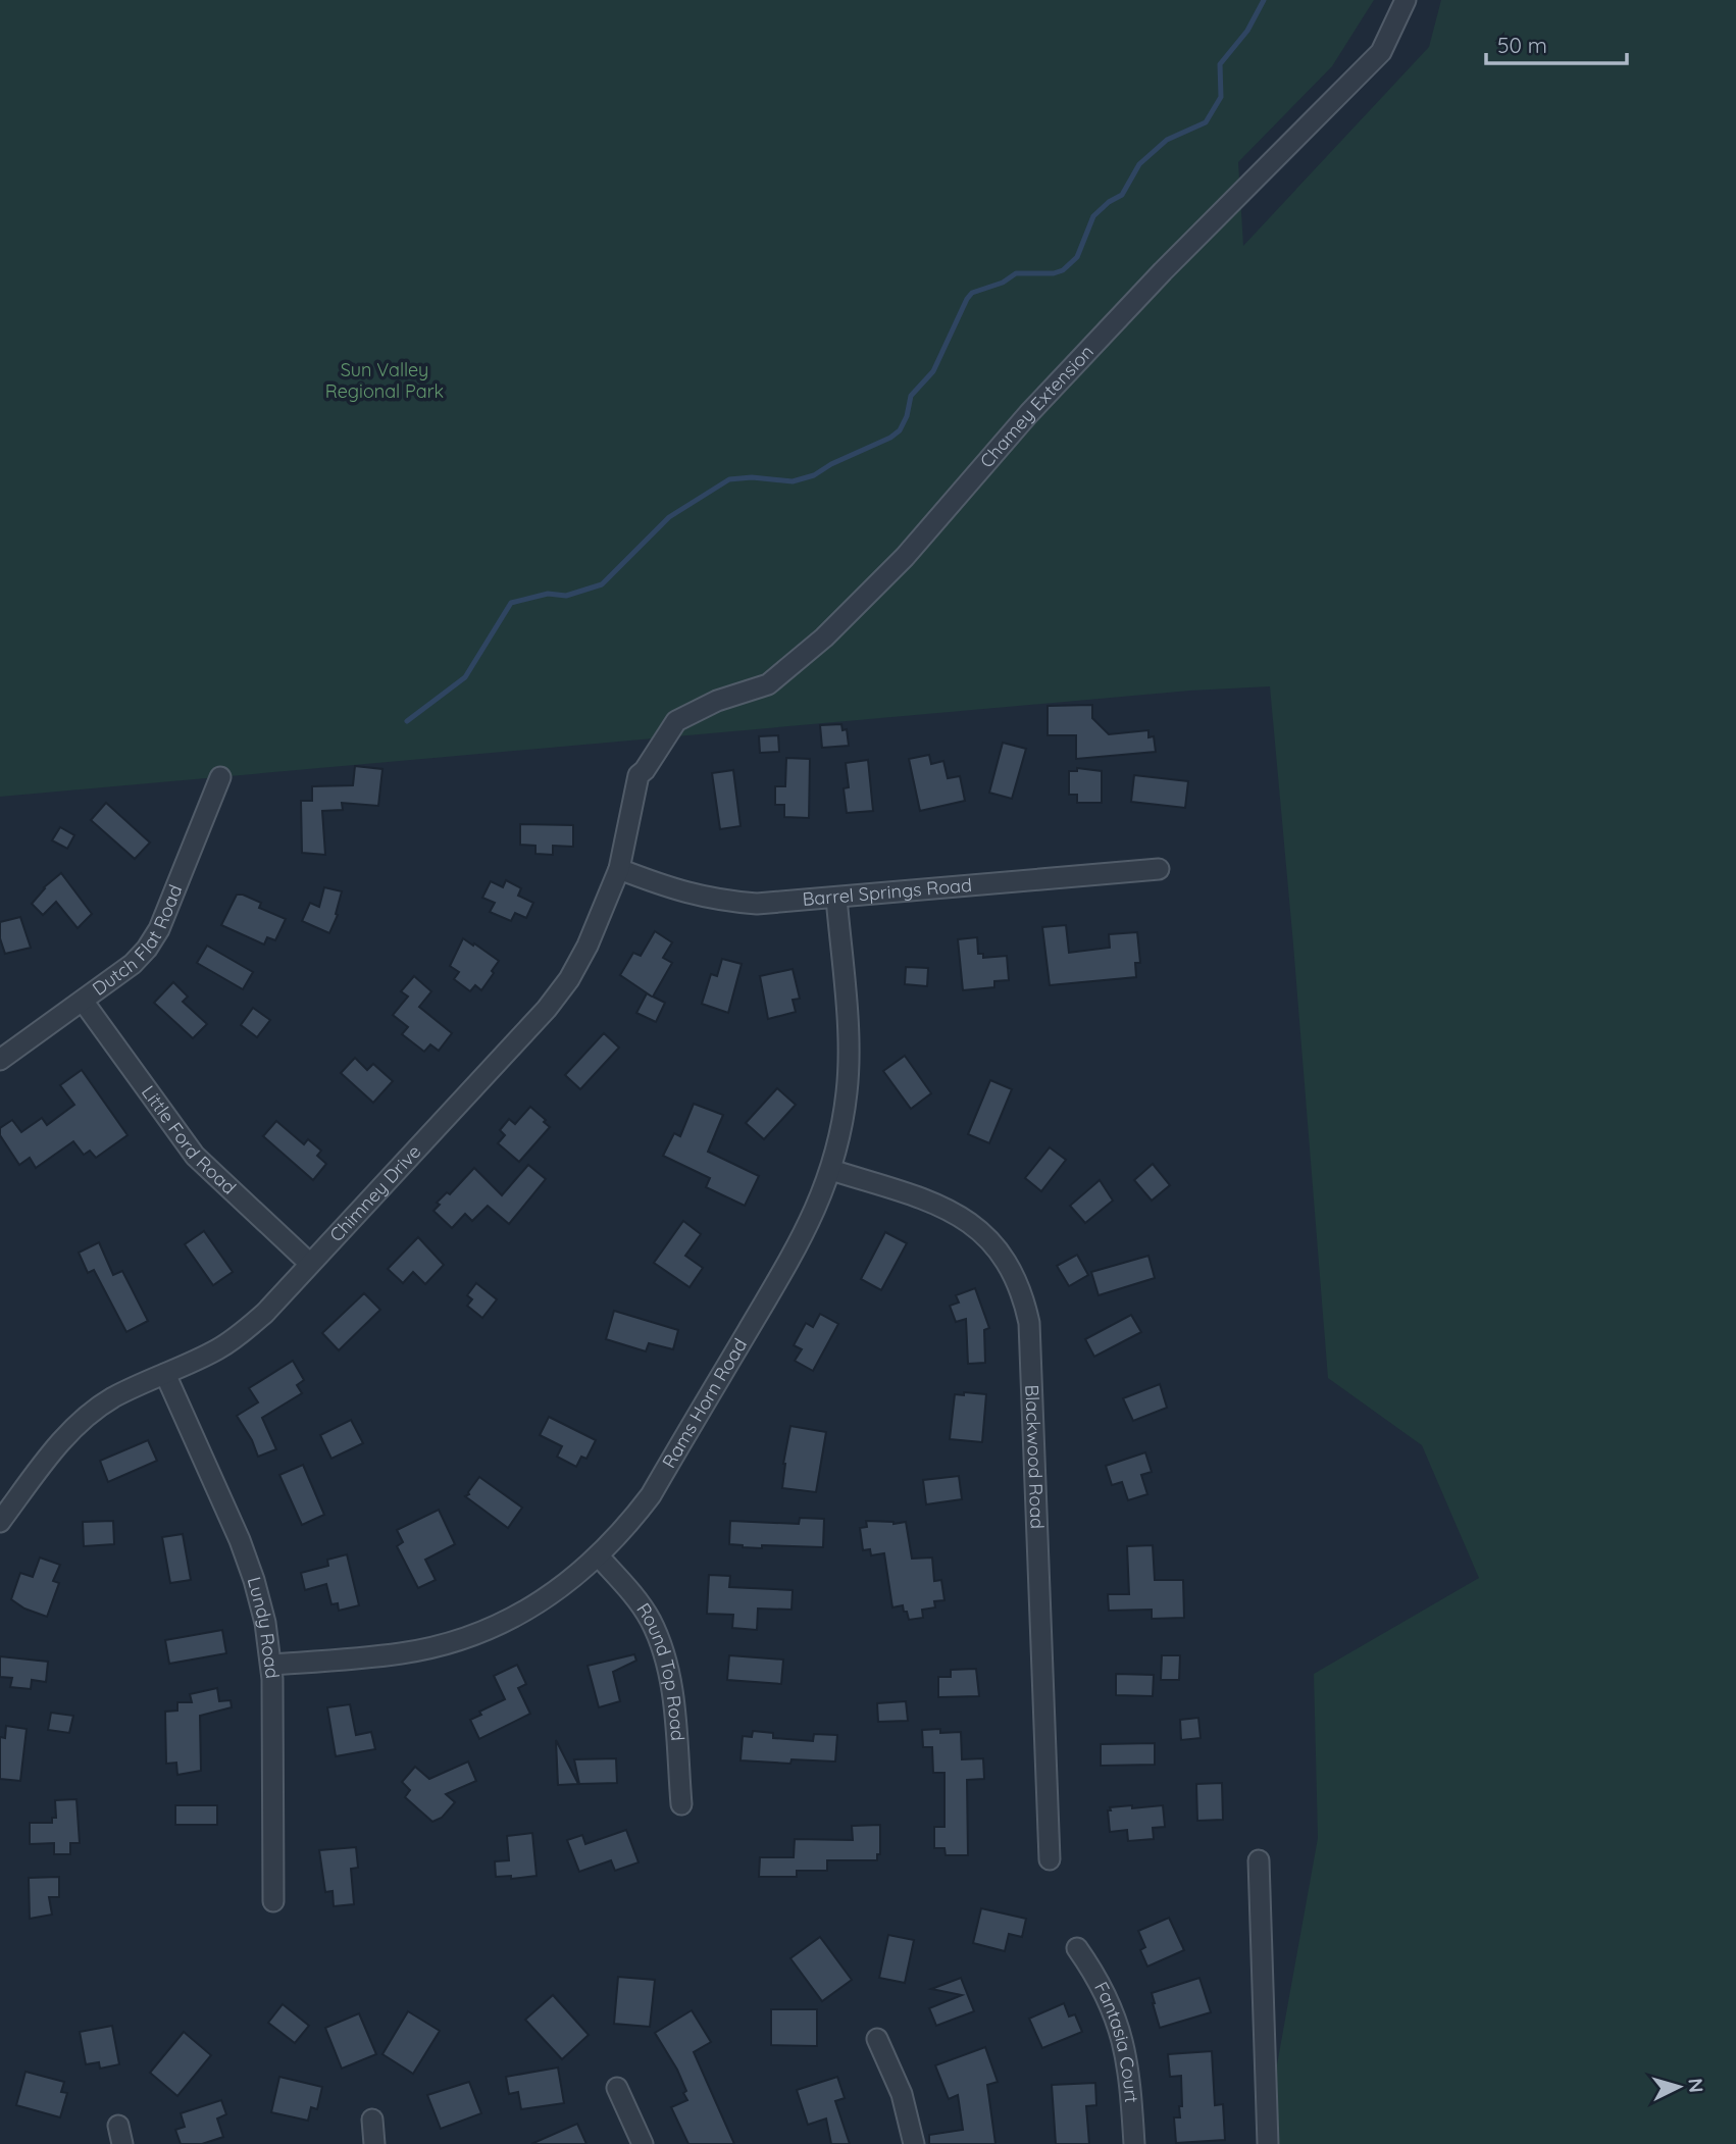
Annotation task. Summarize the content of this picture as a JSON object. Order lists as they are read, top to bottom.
{
  "streets": {
    "street": [
      "Chamey Extension",
      "Barrel Springs Road",
      "Dutch Flat Road",
      "Little Ford Road",
      "Chimney Drive",
      "Rams Horn Road",
      "Blackwood Road",
      "Lundy Road",
      "Round Top Road",
      "Fantasia Court"
    ]
  },
  "crossings": [
    ["Chamey Extension", "Chimney Drive"],
    ["Barrel Springs Road", "Chimney Drive"],
    ["Barrel Springs Road", "Rams Horn Road"],
    ["Dutch Flat Road", "Little Ford Road"],
    ["Little Ford Road", "Chimney Drive"],
    ["Chimney Drive", "Lundy Road"],
    ["Rams Horn Road", "Blackwood Road"],
    ["Rams Horn Road", "Lundy Road"],
    ["Rams Horn Road", "Round Top Road"]
  ],
  "parks": ["Sun Valley Regional Park"],
  "scale_bar": "50 m",
  "north": "right"
}
